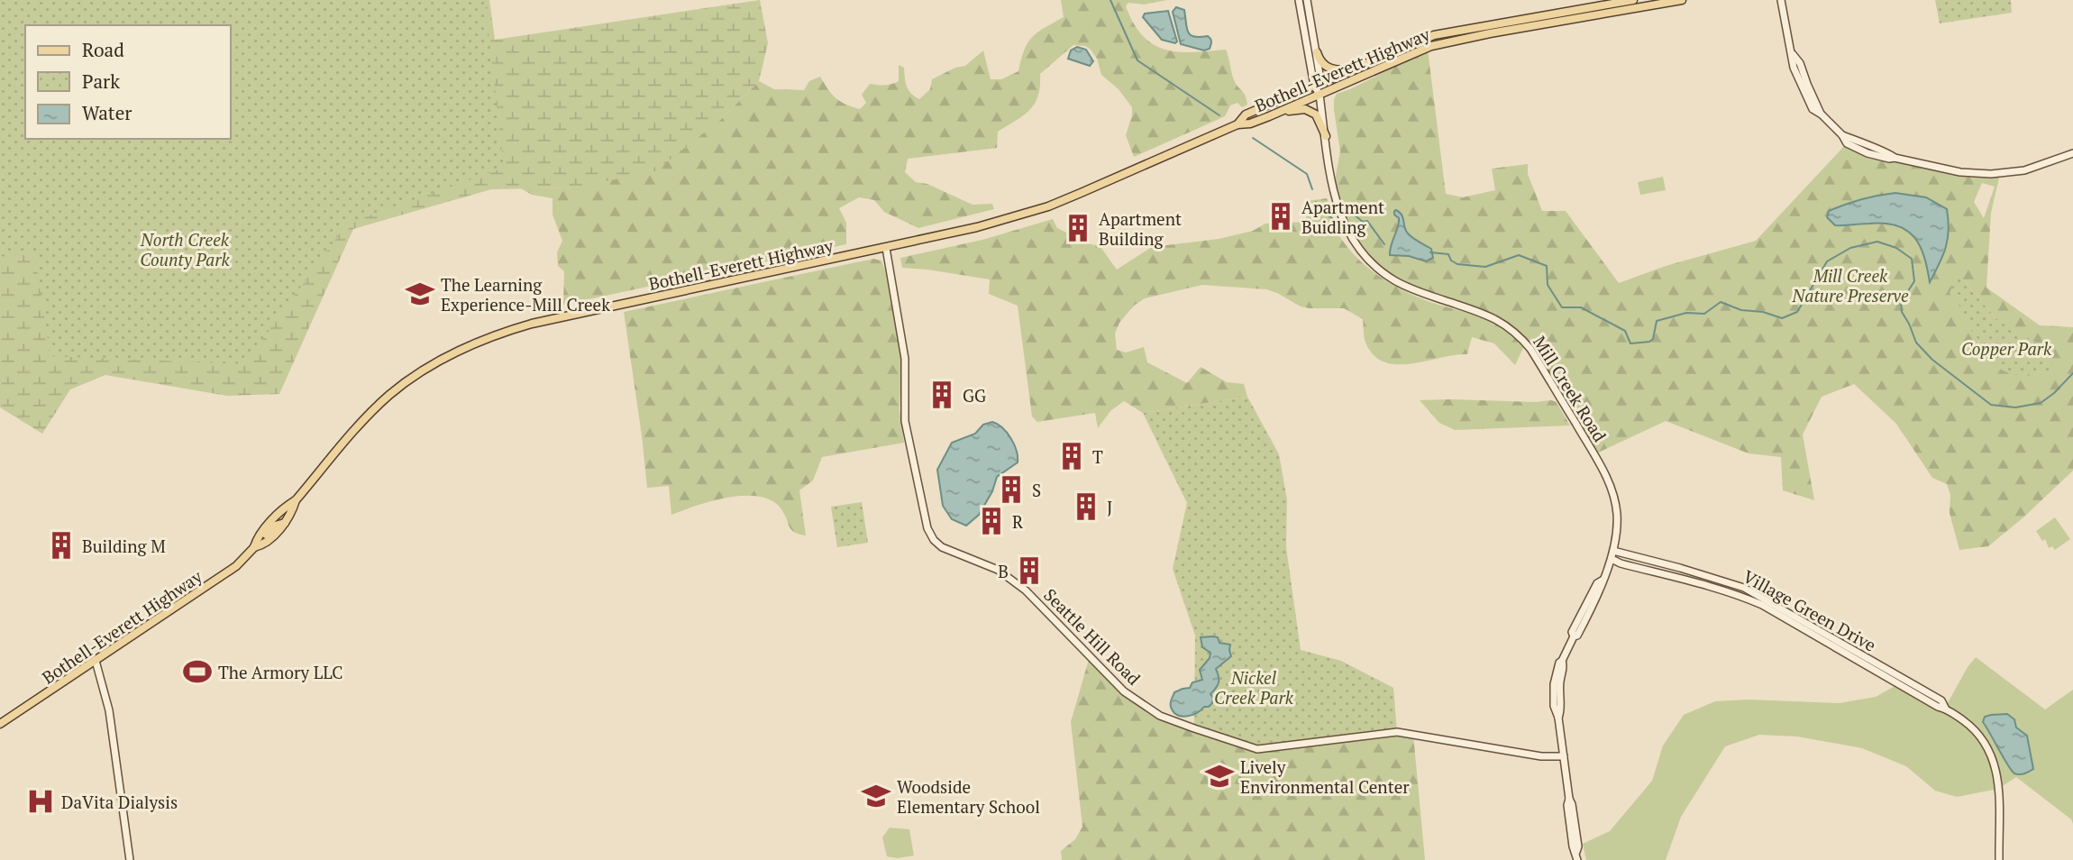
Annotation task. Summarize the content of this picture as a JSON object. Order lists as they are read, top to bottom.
{
  "streets": {
    "main road": ["Bothell-Everett Highway"],
    "street": ["Mill Creek Road", "Village Green Drive", "Seattle Hill Road"]
  },
  "crossings": [
    ["Bothell-Everett Highway", "Mill Creek Road"],
    ["Bothell-Everett Highway", "Seattle Hill Road"],
    ["Mill Creek Road", "Village Green Drive"],
    ["Mill Creek Road", "Seattle Hill Road"]
  ],
  "parks": [
    "North Creek County Park",
    "Mill Creek Nature Preserve",
    "Copper Park",
    "Nickel Creek Park"
  ],
  "places": {
    "building": [
      "Apartment Buidling",
      "Apartment Building",
      "GG",
      "T",
      "S",
      "J",
      "R",
      "Building M",
      "B"
    ],
    "school or university": ["The Learning Experience-Mill Creek", "Lively Environmental Center", "Woodside Elementary School"],
    "sports": ["The Armory LLC"],
    "hospital": ["DaVita Dialysis"]
  },
  "legend": ["Road", "Park", "Water"]
}
